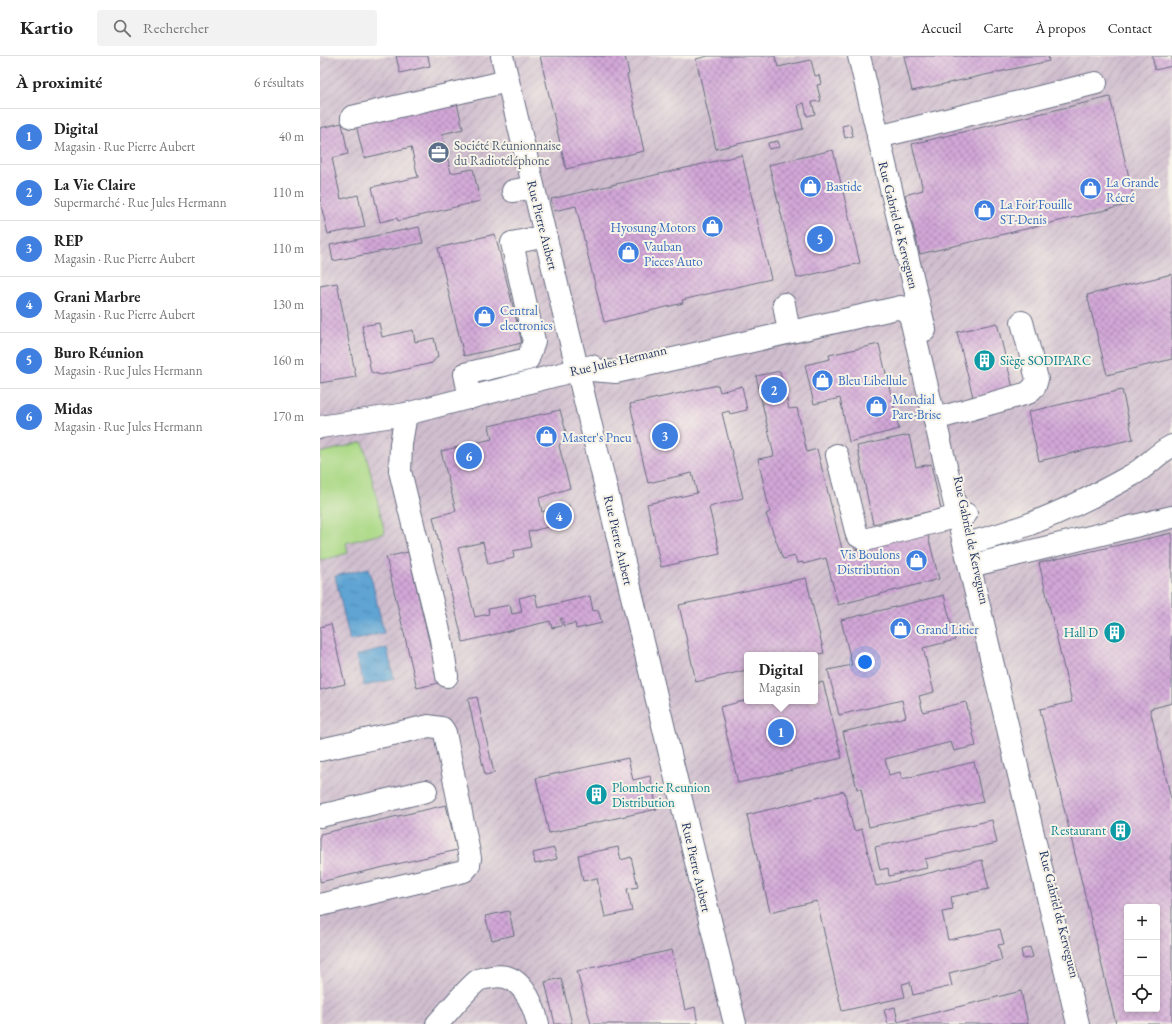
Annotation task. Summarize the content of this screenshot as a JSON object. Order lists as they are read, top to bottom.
{
  "streets": {
    "street": ["Rue Pierre Aubert", "Rue Gabriel de Kerveguen", "Rue Jules Hermann"]
  },
  "crossings": [
    ["Rue Pierre Aubert", "Rue Jules Hermann"],
    ["Rue Gabriel de Kerveguen", "Rue Jules Hermann"]
  ],
  "places": {
    "office": ["Société Réunionnaise du Radiotéléphone"],
    "shop": [
      "Bastide",
      "La Grande Récré",
      "La Foir'Fouille ST-Denis",
      "Hyosung Motors",
      "Vauban Pieces Auto",
      "Central electronics",
      "Bleu Libellule",
      "Mondial Pare-Brise",
      "Master's Pneu",
      "Vis Boulons Distribution",
      "Grand Litier"
    ],
    "building": [
      "Siège SODIPARC",
      "Hall D",
      "Plomberie Reunion Distribution",
      "Restaurant"
    ]
  },
  "page": {
    "header": "Kartio",
    "search": "Rechercher",
    "nav": [
      "Accueil",
      "Carte",
      "À propos",
      "Contact"
    ],
    "heading": ["À proximité", "6 résultats"],
    "list": [
      {
        "mark": "1",
        "name": "Digital",
        "note": "Magasin · Rue Pierre Aubert",
        "value": "40 m"
      },
      {
        "mark": "2",
        "name": "La Vie Claire",
        "note": "Supermarché · Rue Jules Hermann",
        "value": "110 m"
      },
      {
        "mark": "3",
        "name": "REP",
        "note": "Magasin · Rue Pierre Aubert",
        "value": "110 m"
      },
      {
        "mark": "4",
        "name": "Grani Marbre",
        "note": "Magasin · Rue Pierre Aubert",
        "value": "130 m"
      },
      {
        "mark": "5",
        "name": "Buro Réunion",
        "note": "Magasin · Rue Jules Hermann",
        "value": "160 m"
      },
      {
        "mark": "6",
        "name": "Midas",
        "note": "Magasin · Rue Jules Hermann",
        "value": "170 m"
      }
    ],
    "pins": [
      "5",
      "2",
      "3",
      "6",
      "4",
      "1"
    ],
    "popup": ["Digital", "Magasin"],
    "map_buttons": ["+", "−"]
  }
}
